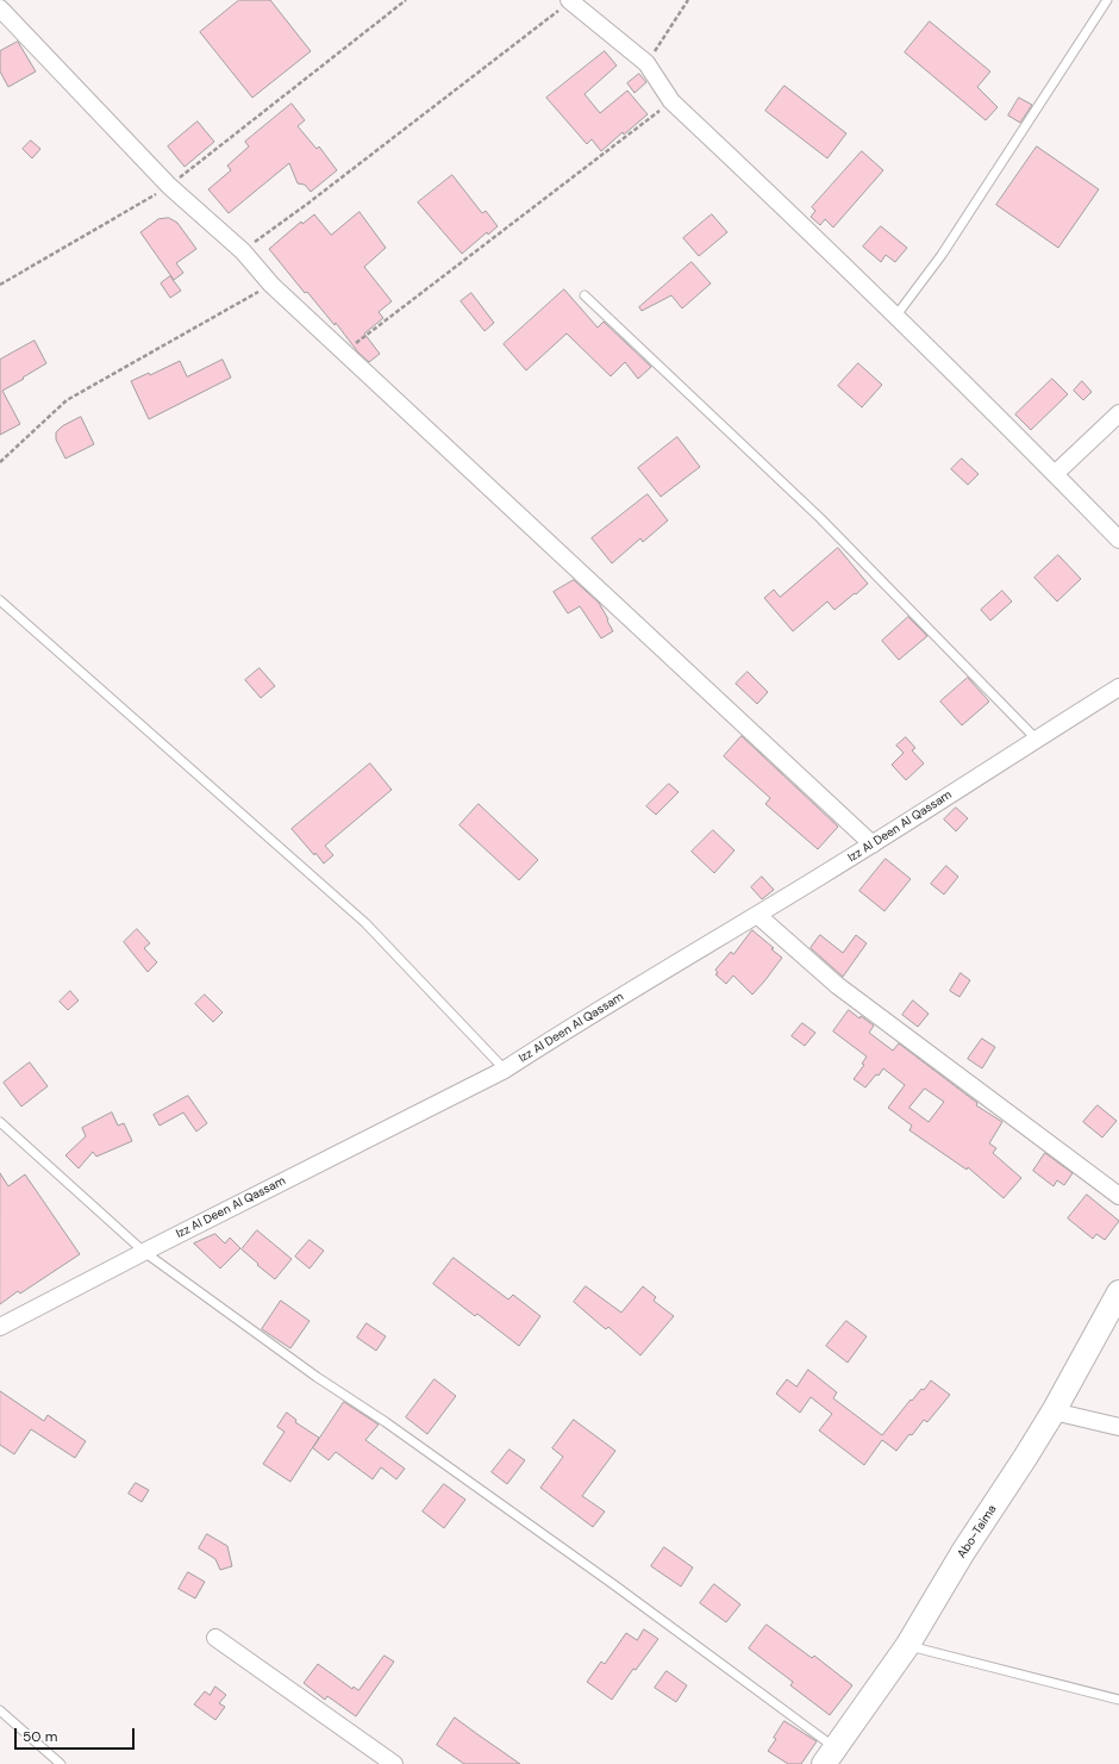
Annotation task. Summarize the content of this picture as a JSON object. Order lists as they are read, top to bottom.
{
  "streets": {
    "street": ["Izz Al Deen Al Qassam", "Abo-Taima"]
  },
  "scale_bar": "50 m"
}
